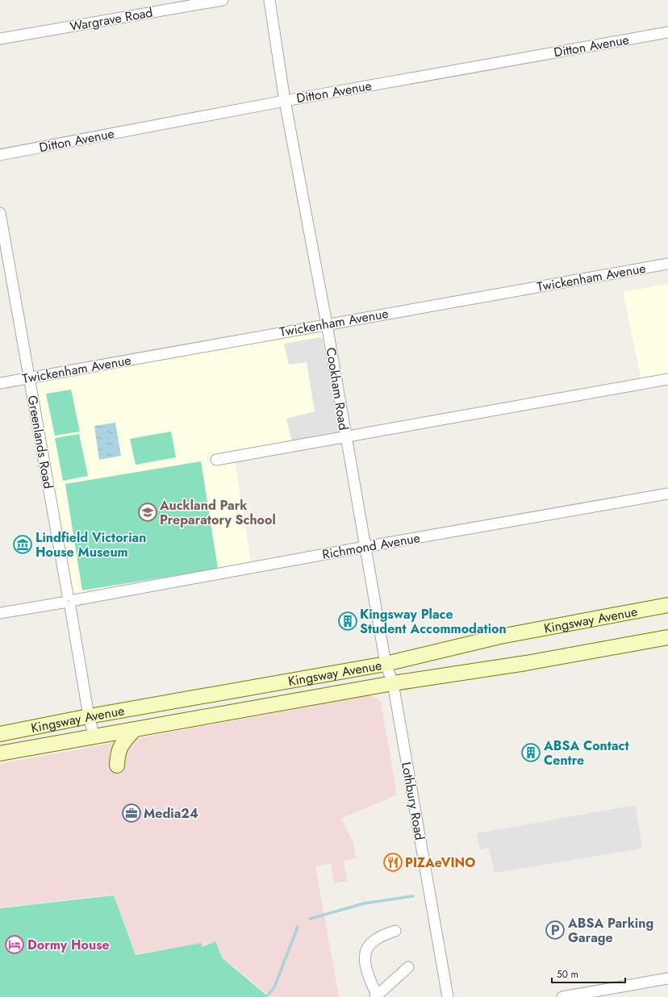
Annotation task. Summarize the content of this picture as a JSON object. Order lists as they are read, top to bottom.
{
  "streets": {
    "main road": ["Kingsway Avenue"],
    "street": [
      "Wargrave Road",
      "Ditton Avenue",
      "Twickenham Avenue",
      "Cookham Road",
      "Greenlands Road",
      "Richmond Avenue",
      "Lothbury Road"
    ]
  },
  "crossings": [
    ["Ditton Avenue", "Cookham Road"],
    ["Twickenham Avenue", "Cookham Road"],
    ["Twickenham Avenue", "Greenlands Road"],
    ["Cookham Road", "Richmond Avenue"],
    ["Cookham Road", "Kingsway Avenue"],
    ["Cookham Road", "Lothbury Road"],
    ["Greenlands Road", "Richmond Avenue"],
    ["Greenlands Road", "Kingsway Avenue"],
    ["Kingsway Avenue", "Lothbury Road"]
  ],
  "places": {
    "school or university": ["Auckland Park Preparatory School"],
    "museum": ["Lindfield Victorian House Museum"],
    "building": ["Kingsway Place Student Accommodation", "ABSA Contact Centre"],
    "office": ["Media24"],
    "restaurant": ["PIZAeVINO"],
    "parking": ["ABSA Parking Garage"],
    "hotel": ["Dormy House"]
  },
  "scale_bar": "50 m"
}
